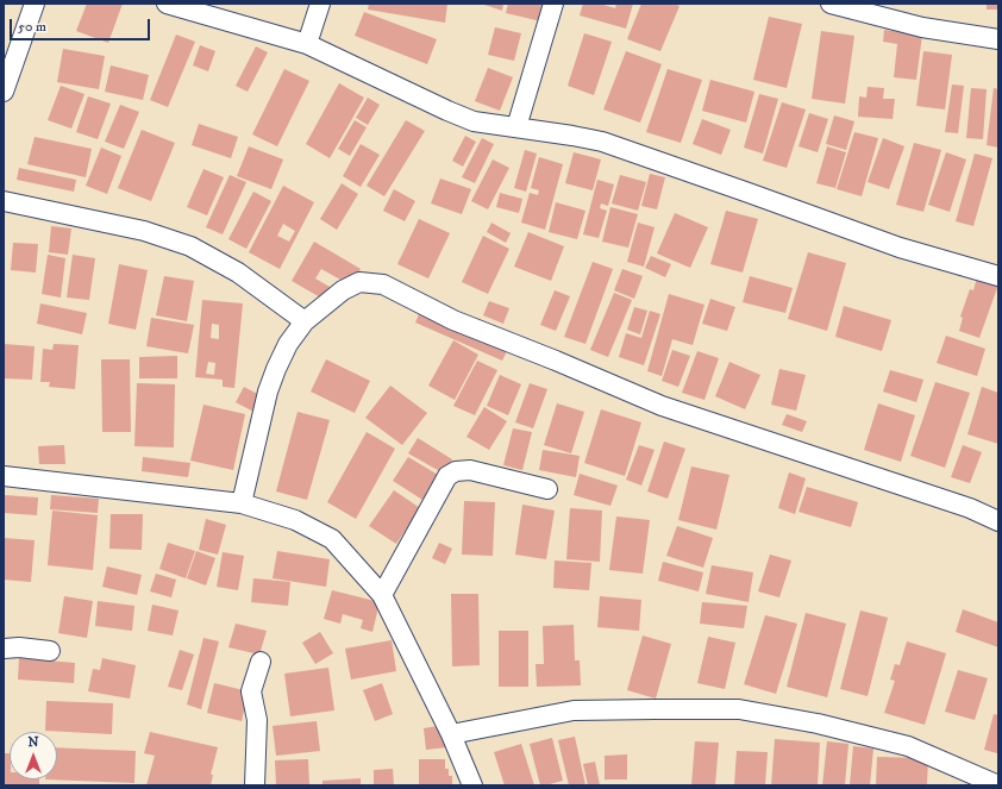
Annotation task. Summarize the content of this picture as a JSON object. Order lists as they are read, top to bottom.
{
  "scale_bar": "50 m",
  "north": "top"
}
